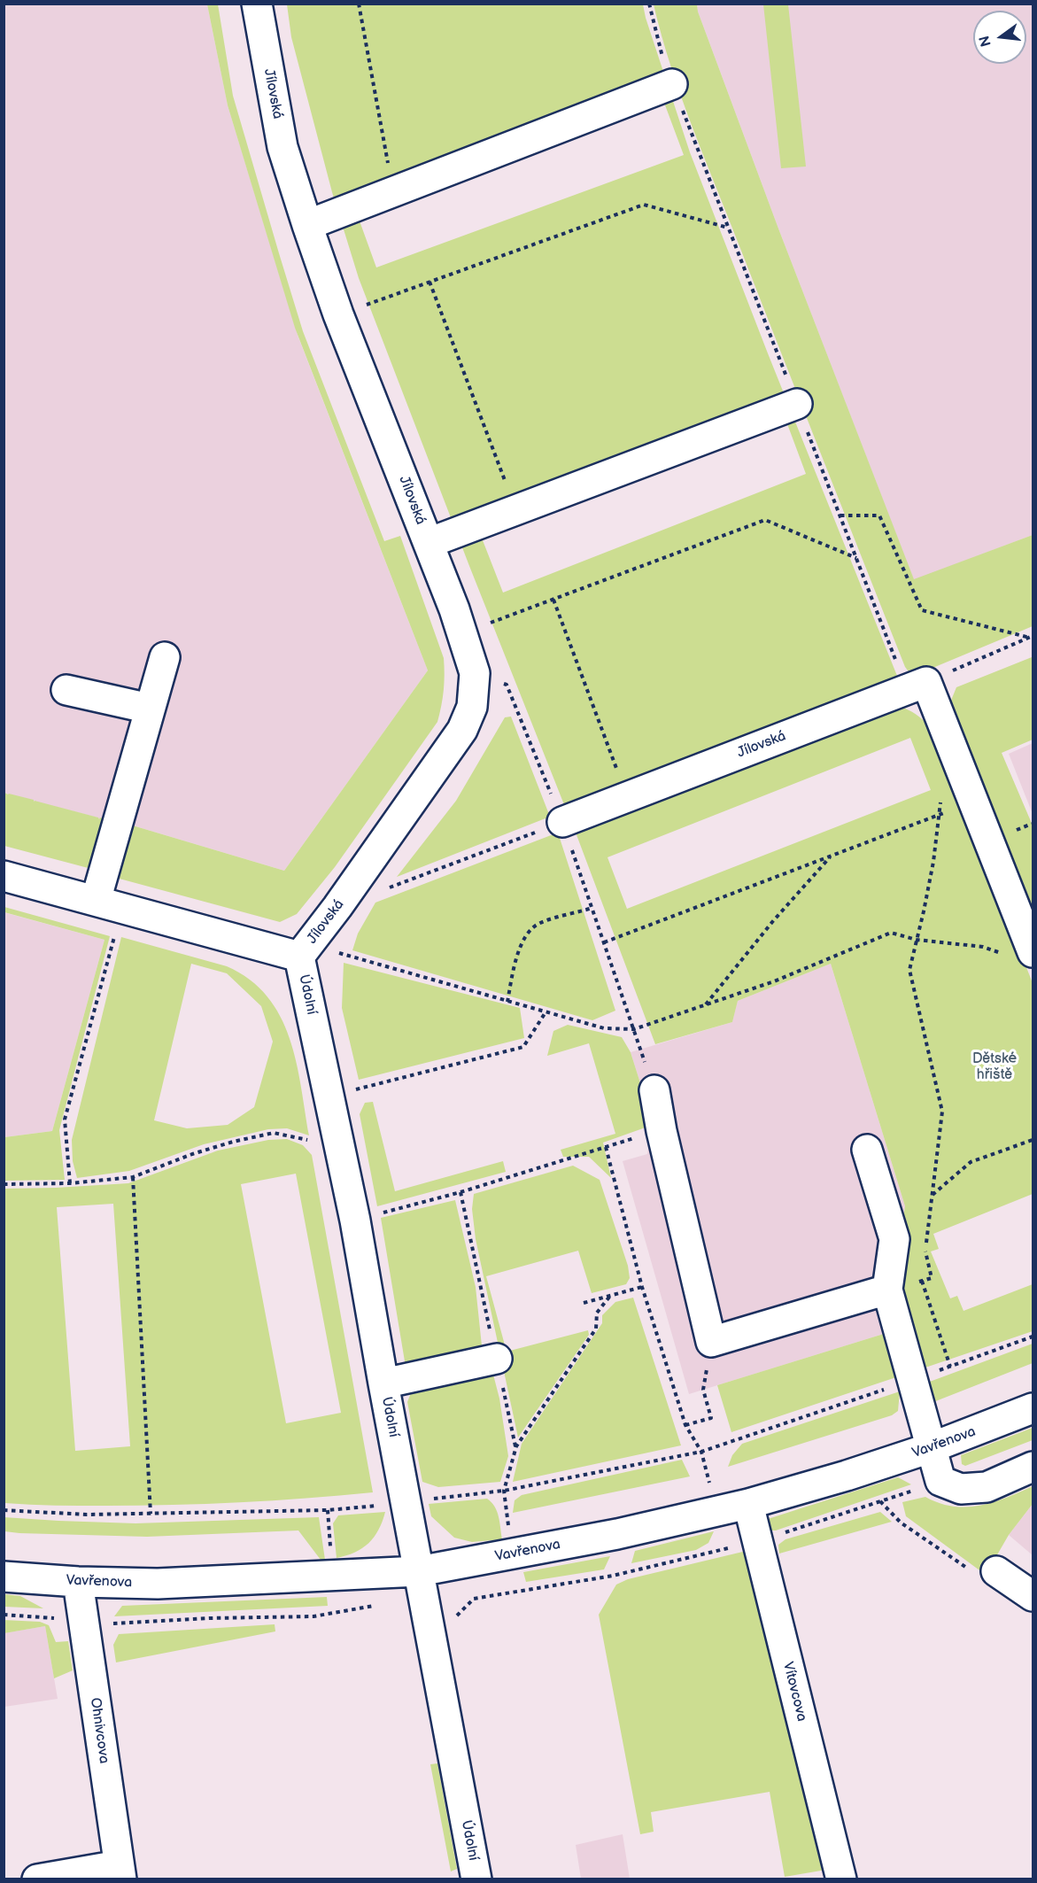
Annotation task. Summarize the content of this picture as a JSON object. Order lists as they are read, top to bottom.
{
  "streets": {
    "street": [
      "Jílovská",
      "Údolní",
      "Vavřenova",
      "Vítovcova",
      "Ohnivcova"
    ]
  },
  "crossings": [
    ["Jílovská", "Údolní"],
    ["Údolní", "Vavřenova"],
    ["Vavřenova", "Vítovcova"],
    ["Vavřenova", "Ohnivcova"]
  ],
  "parks": ["Dětské hřiště"],
  "north": "left"
}
